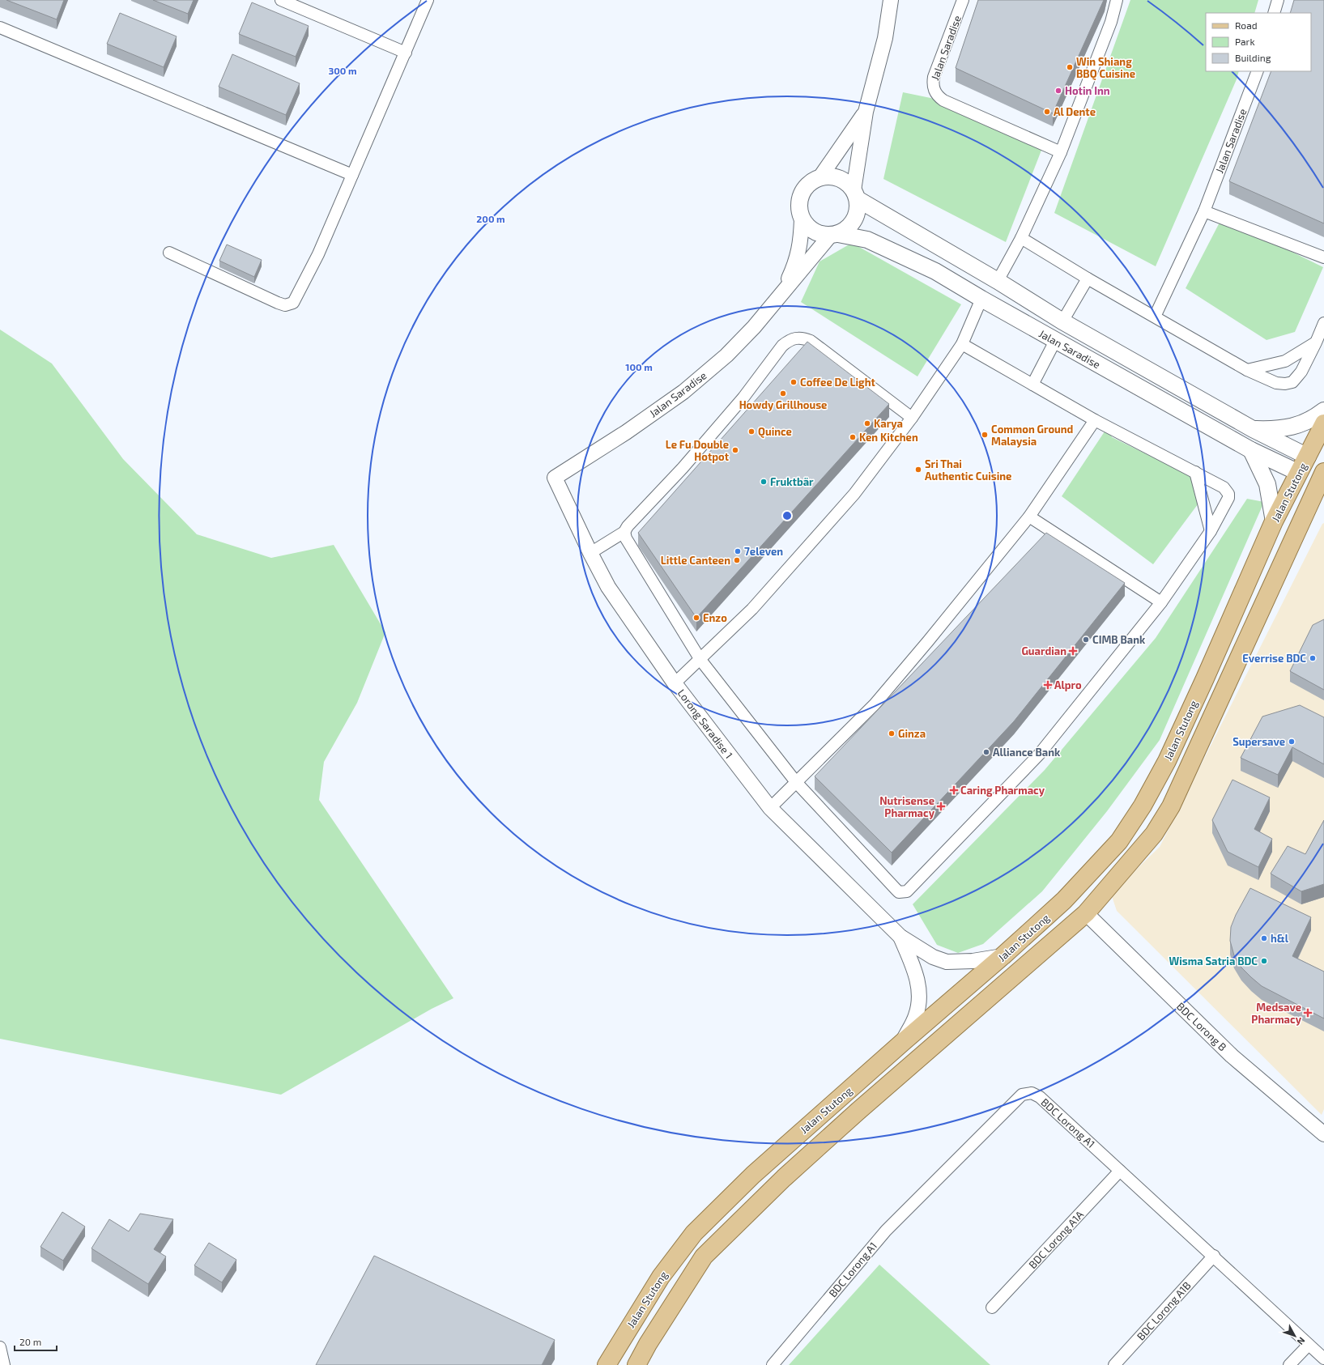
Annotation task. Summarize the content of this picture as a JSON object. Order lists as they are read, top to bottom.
{
  "streets": {
    "main road": ["Jalan Saradise", "Jalan Stutong"],
    "street": [
      "Lorong Saradise 1",
      "BDC Lorong B",
      "BDC Lorong A1",
      "BDC Lorong A1A",
      "BDC Lorong A1B"
    ]
  },
  "crossings": [
    ["Jalan Saradise", "Jalan Stutong"],
    ["Jalan Saradise", "Lorong Saradise 1"],
    ["Jalan Stutong", "BDC Lorong B"],
    ["BDC Lorong A1", "BDC Lorong A1A"],
    ["BDC Lorong A1", "BDC Lorong A1B"]
  ],
  "places": {
    "other": [
      "Win Shiang BBQ Cuisine",
      "Hotin Inn",
      "Al Dente",
      "Coffee De Light",
      "Howdy Grillhouse",
      "Karya",
      "Quince",
      "Common Ground Malaysia",
      "Ken Kitchen",
      "Le Fu Double Hotpot",
      "Sri Thai Authentic Cuisine",
      "Fruktbär",
      "7eleven",
      "Little Canteen",
      "Enzo",
      "CIMB Bank",
      "Everrise BDC",
      "Ginza",
      "Supersave",
      "Alliance Bank",
      "h&l",
      "Wisma Satria BDC"
    ],
    "health": [
      "Guardian",
      "Alpro",
      "Caring Pharmacy",
      "Nutrisense Pharmacy",
      "Medsave Pharmacy"
    ]
  },
  "legend": ["Road", "Park", "Building"],
  "scale_bar": "20 m",
  "north": "bottom right",
  "rings": ["300 m", "200 m", "100 m"]
}
